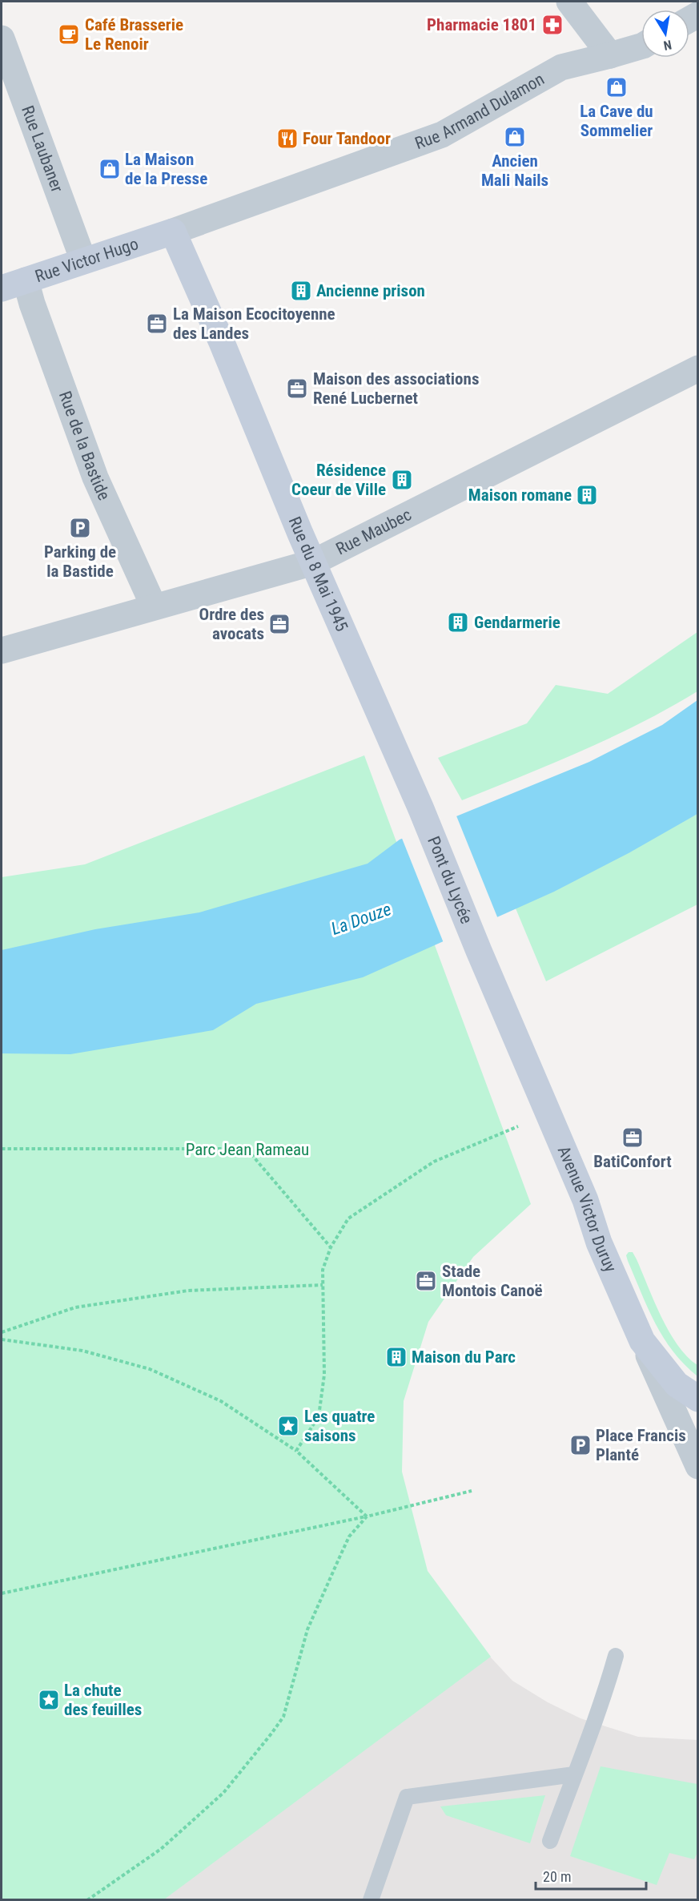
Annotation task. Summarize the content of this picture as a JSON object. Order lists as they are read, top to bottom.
{
  "streets": {
    "main road": [
      "Rue Victor Hugo",
      "Rue du 8 Mai 1945",
      "Pont du Lycée",
      "Avenue Victor Duruy"
    ],
    "street": [
      "Rue Armand Dulamon",
      "Rue Laubaner",
      "Rue de la Bastide",
      "Rue Maubec"
    ]
  },
  "crossings": [
    ["Rue Armand Dulamon", "Rue Victor Hugo"],
    ["Rue Armand Dulamon", "Rue du 8 Mai 1945"],
    ["Rue Laubaner", "Rue Victor Hugo"],
    ["Rue Victor Hugo", "Rue de la Bastide"],
    ["Rue Victor Hugo", "Rue du 8 Mai 1945"],
    ["Rue de la Bastide", "Rue Maubec"],
    ["Rue Maubec", "Rue du 8 Mai 1945"],
    ["Rue du 8 Mai 1945", "Pont du Lycée"],
    ["Pont du Lycée", "Avenue Victor Duruy"]
  ],
  "water": ["La Douze"],
  "parks": ["Parc Jean Rameau"],
  "places": {
    "pharmacy": ["Pharmacie 1801"],
    "cafe": ["Café Brasserie Le Renoir"],
    "shop": ["La Cave du Sommelier", "Ancien Mali Nails", "La Maison de la Presse"],
    "restaurant": ["Four Tandoor"],
    "building": [
      "Ancienne prison",
      "Résidence Coeur de Ville",
      "Maison romane",
      "Gendarmerie",
      "Maison du Parc"
    ],
    "office": [
      "La Maison Ecocitoyenne des Landes",
      "Maison des associations René Lucbernet",
      "Ordre des avocats",
      "BatiConfort",
      "Stade Montois Canoë"
    ],
    "parking": ["Parking de la Bastide", "Place Francis Planté"],
    "place": ["Les quatre saisons", "La chute des feuilles"]
  },
  "scale_bar": "20 m",
  "north": "bottom"
}
